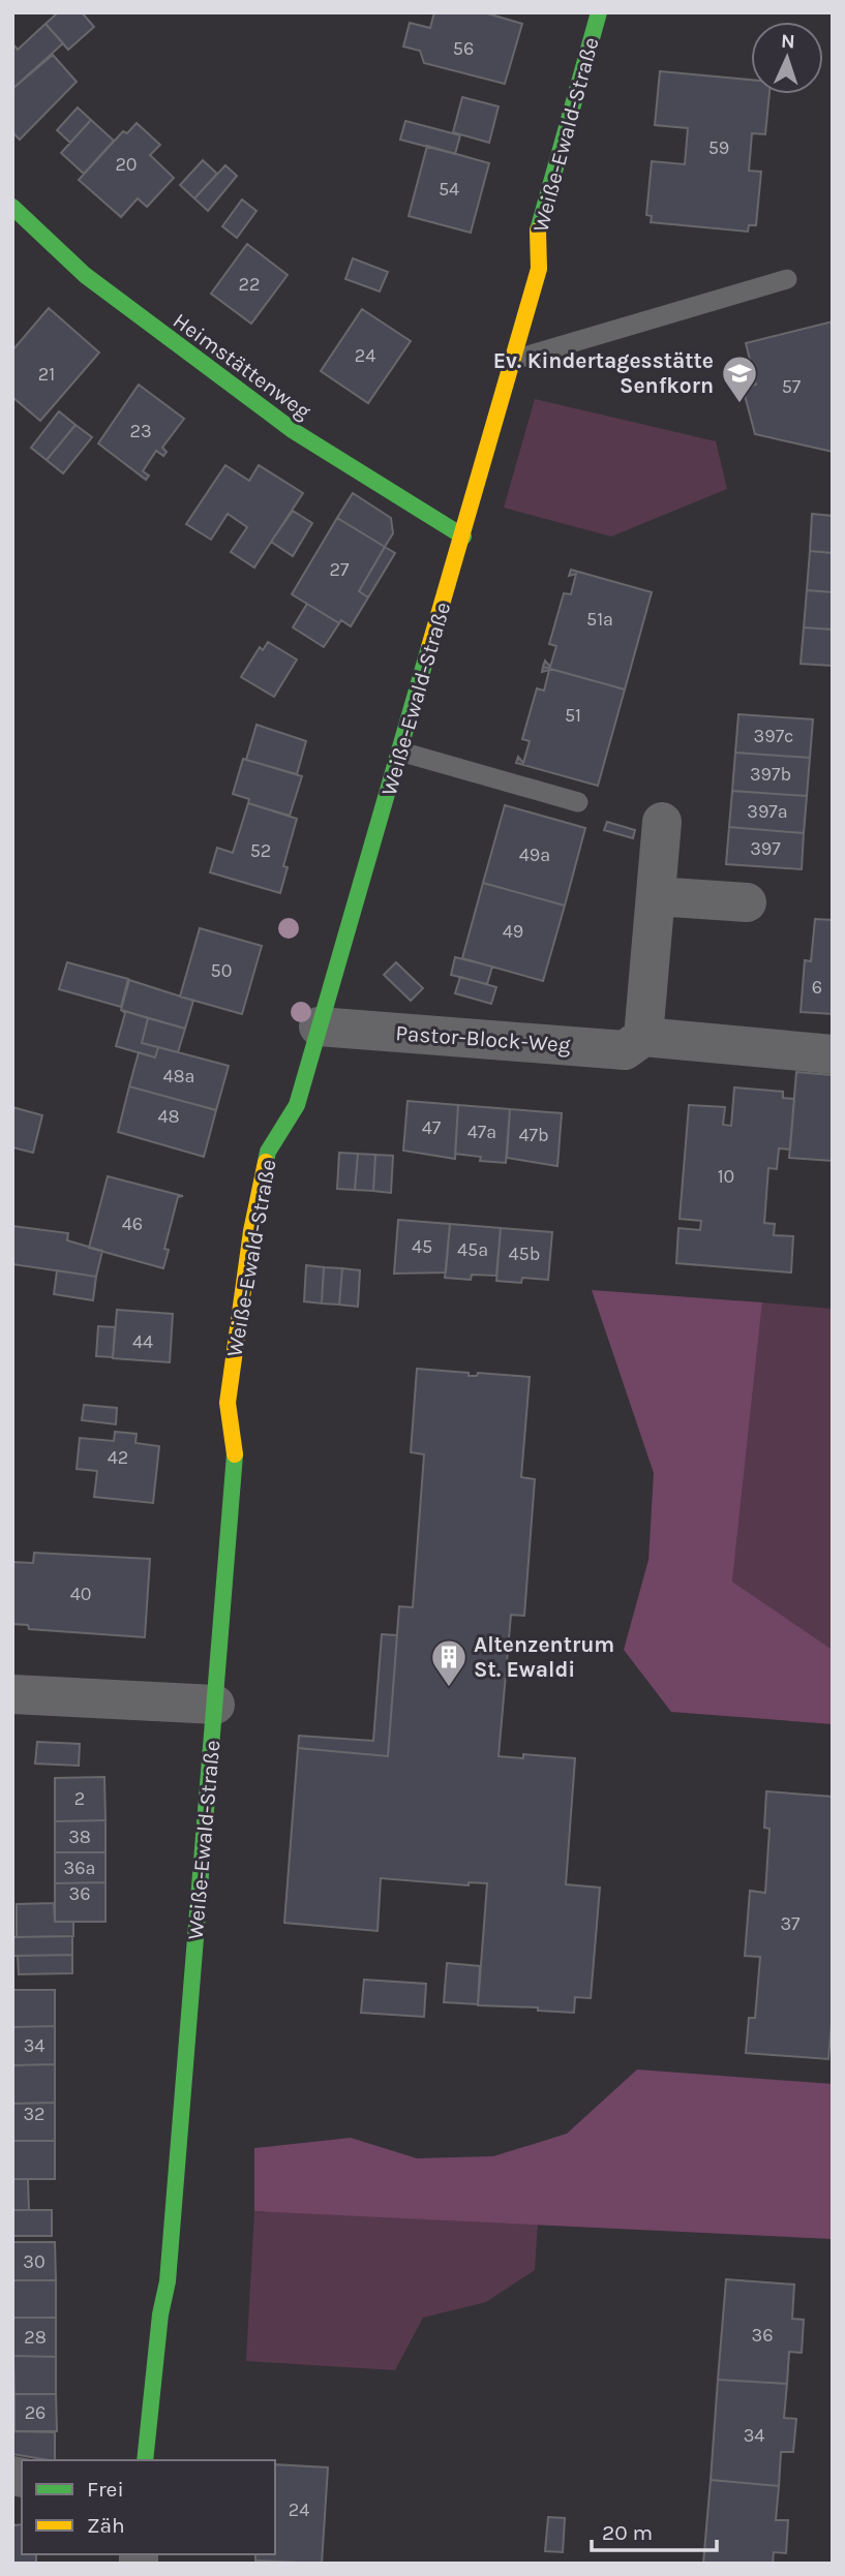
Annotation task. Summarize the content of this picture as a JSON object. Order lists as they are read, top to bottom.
{
  "streets": {
    "street": ["Weiße-Ewald-Straße", "Heimstättenweg", "Pastor-Block-Weg"]
  },
  "crossings": [
    ["Weiße-Ewald-Straße", "Heimstättenweg"],
    ["Weiße-Ewald-Straße", "Pastor-Block-Weg"]
  ],
  "places": {
    "school or university": ["Ev. Kindertagesstätte Senfkorn"],
    "building": ["Altenzentrum St. Ewaldi"]
  },
  "house_numbers": [
    "56",
    "59",
    "20",
    "54",
    "22",
    "24",
    "21",
    "57",
    "23",
    "27",
    "51a",
    "51",
    "397c",
    "397b",
    "397a",
    "397",
    "52",
    "49a",
    "49",
    "50",
    "6",
    "48a",
    "48",
    "47",
    "47a",
    "47b",
    "10",
    "46",
    "45",
    "45a",
    "45b",
    "44",
    "42",
    "40",
    "2",
    "38",
    "36a",
    "36",
    "37",
    "34",
    "32",
    "30",
    "36",
    "28",
    "26",
    "34",
    "24"
  ],
  "legend": ["Frei", "Zäh"],
  "scale_bar": "20 m",
  "north": "top"
}
